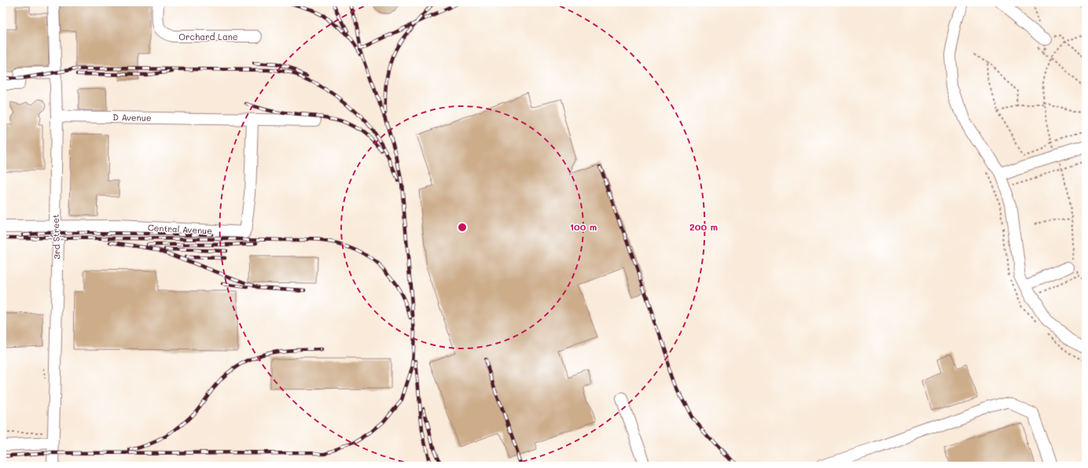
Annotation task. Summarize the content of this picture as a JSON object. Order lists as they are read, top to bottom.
{
  "streets": {
    "street": [
      "Orchard Lane",
      "D Avenue",
      "Central Avenue",
      "3rd Street"
    ]
  },
  "crossings": [
    ["D Avenue", "Central Avenue"],
    ["D Avenue", "3rd Street"],
    ["Central Avenue", "3rd Street"]
  ],
  "rings": ["100 m", "200 m"]
}
